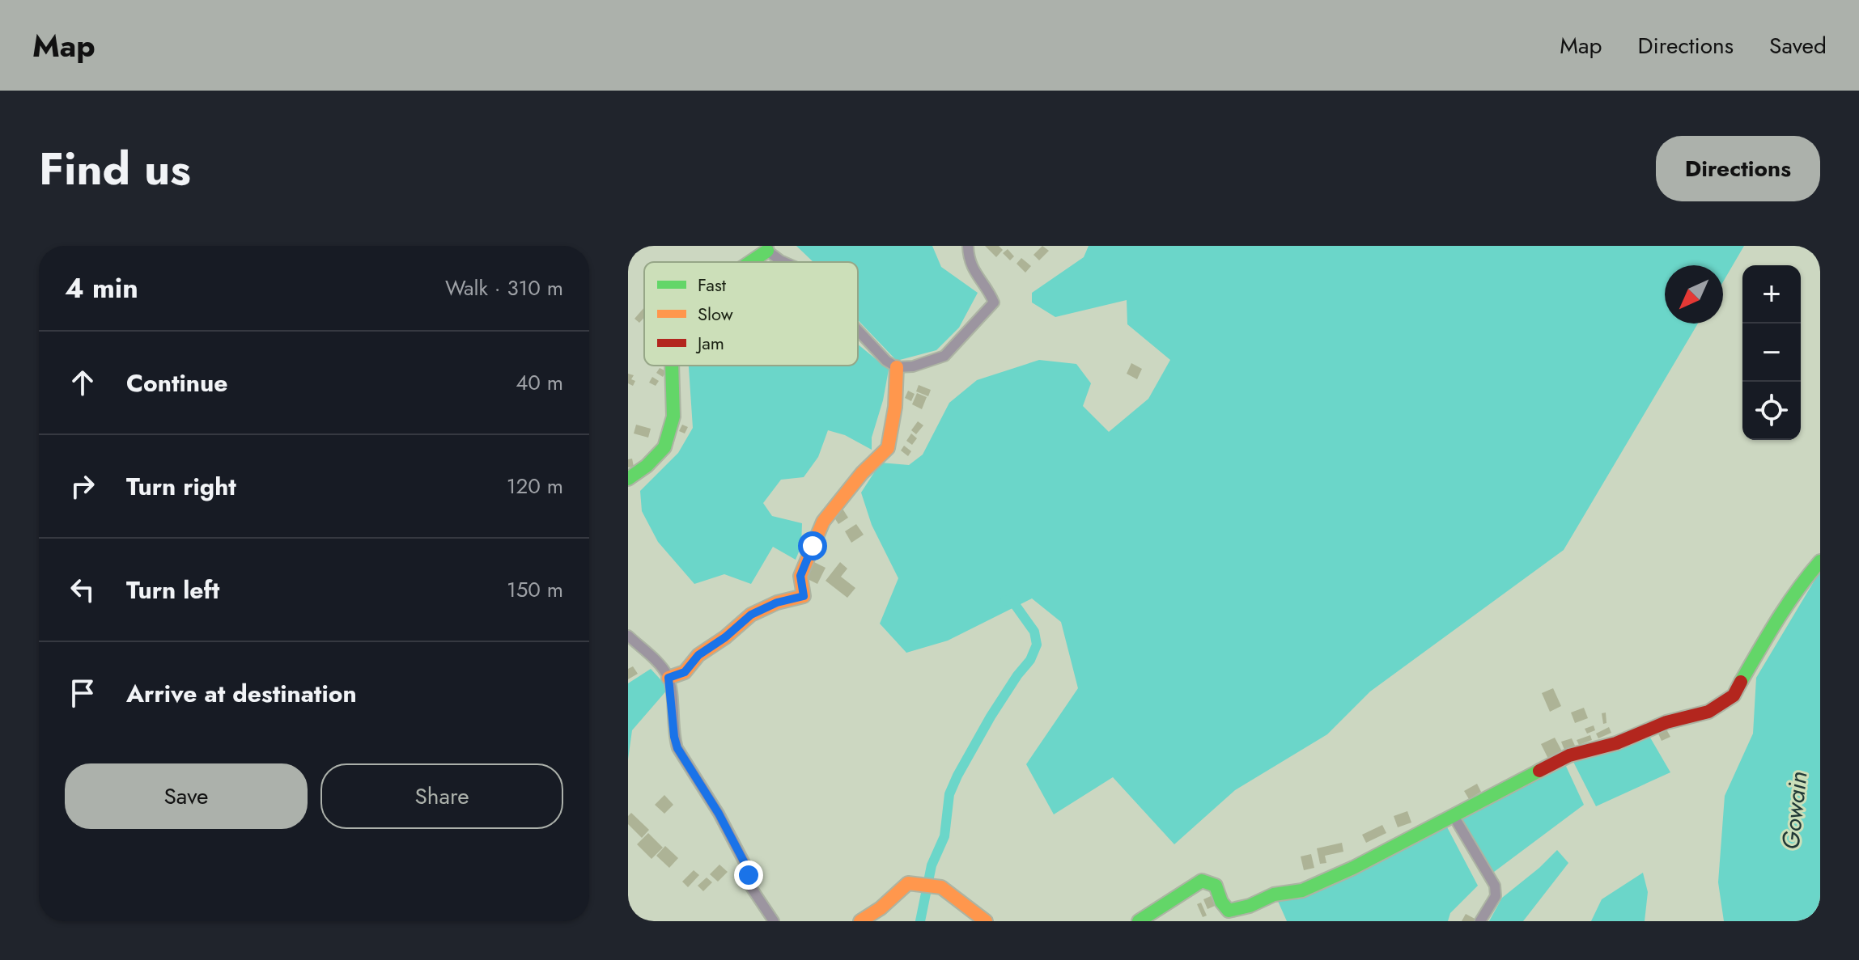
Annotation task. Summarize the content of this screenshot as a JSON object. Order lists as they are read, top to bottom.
{
  "water": ["Gowain"],
  "legend": ["Fast", "Slow", "Jam"],
  "north": "bottom left",
  "page": {
    "header": "Map",
    "nav": ["Map", "Directions", "Saved"],
    "title": "Find us",
    "buttons": [
      "Directions",
      ["Save", "Share"]
    ],
    "heading": ["4 min", "Walk · 310 m"],
    "map_buttons": ["+", "−"],
    "list": [
      ["Continue", "40 m"],
      ["Turn right", "120 m"],
      ["Turn left", "150 m"],
      "Arrive at destination"
    ]
  }
}
